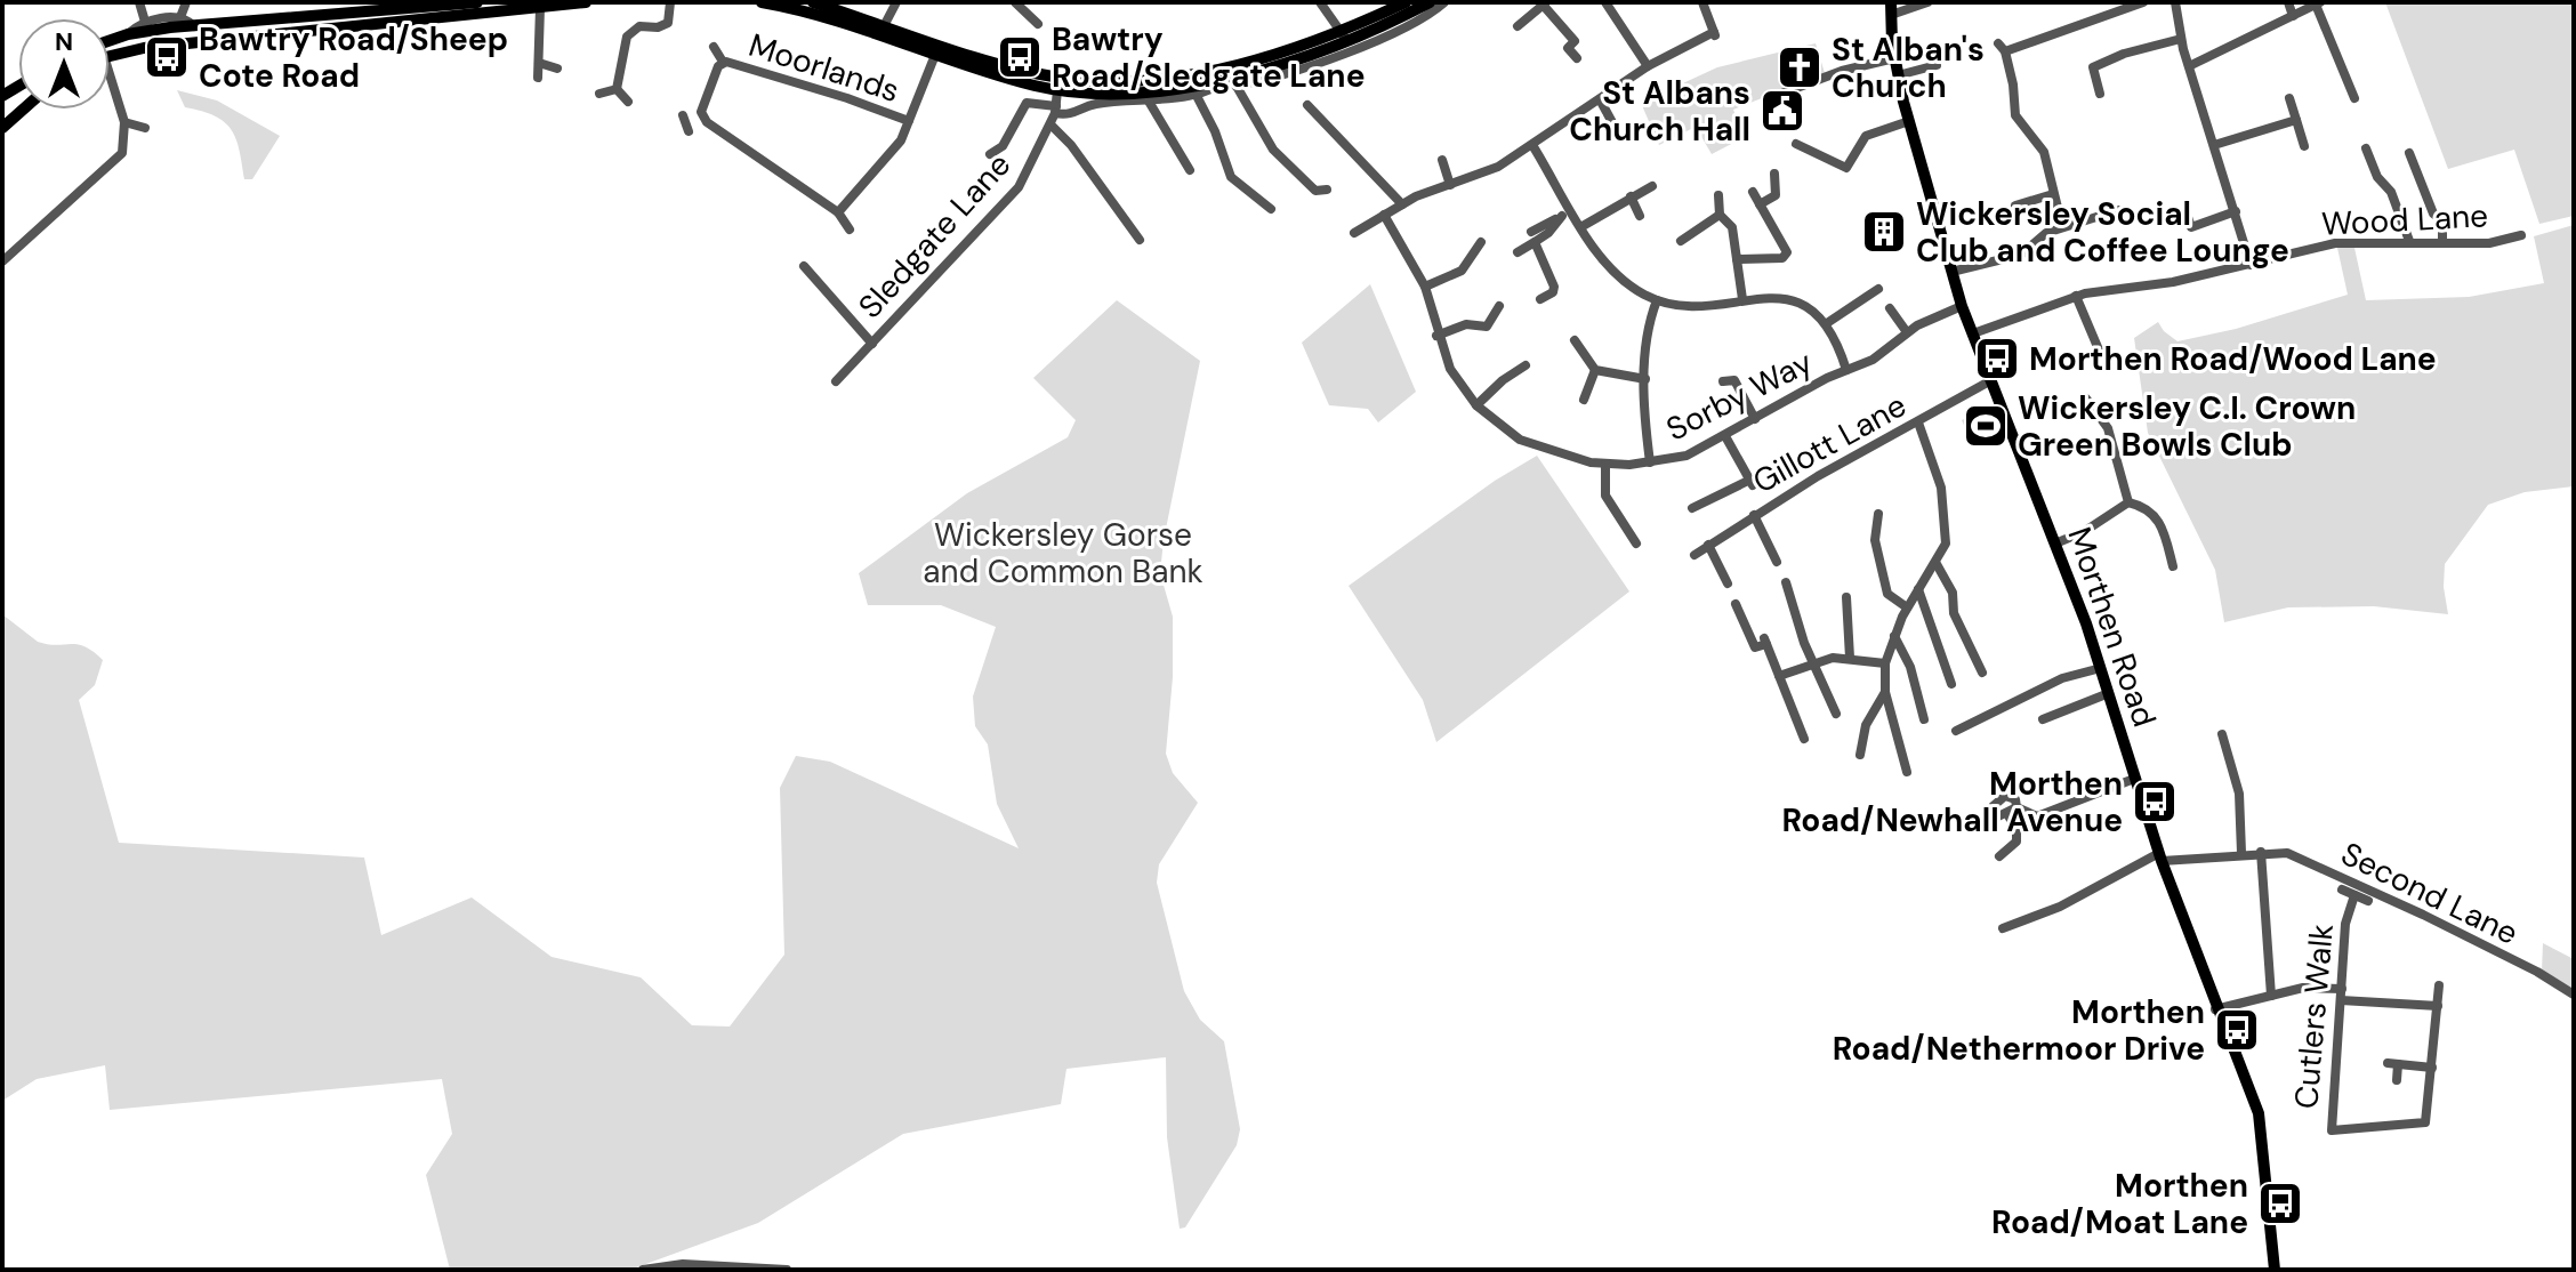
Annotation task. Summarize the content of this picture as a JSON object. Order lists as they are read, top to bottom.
{
  "streets": {
    "main road": ["Morthen Road"],
    "street": [
      "Moorlands",
      "Wood Lane",
      "Sledgate Lane",
      "Sorby Way",
      "Gillott Lane",
      "Second Lane",
      "Cutlers Walk"
    ]
  },
  "crossings": [
    ["Wood Lane", "Morthen Road"],
    ["Sorby Way", "Morthen Road"],
    ["Gillott Lane", "Morthen Road"],
    ["Morthen Road", "Second Lane"]
  ],
  "parks": ["Wickersley Gorse and Common Bank"],
  "places": {
    "bus stop": [
      "Bawtry Road/Sheep Cote Road",
      "Bawtry Road/Sledgate Lane",
      "Morthen Road/Wood Lane",
      "Morthen Road/Newhall Avenue",
      "Morthen Road/Nethermoor Drive",
      "Morthen Road/Moat Lane"
    ],
    "church": ["St Alban's Church"],
    "public building": ["St Albans Church Hall"],
    "building": ["Wickersley Social Club and Coffee Lounge"],
    "sports": ["Wickersley C.I. Crown Green Bowls Club"]
  },
  "north": "top"
}
